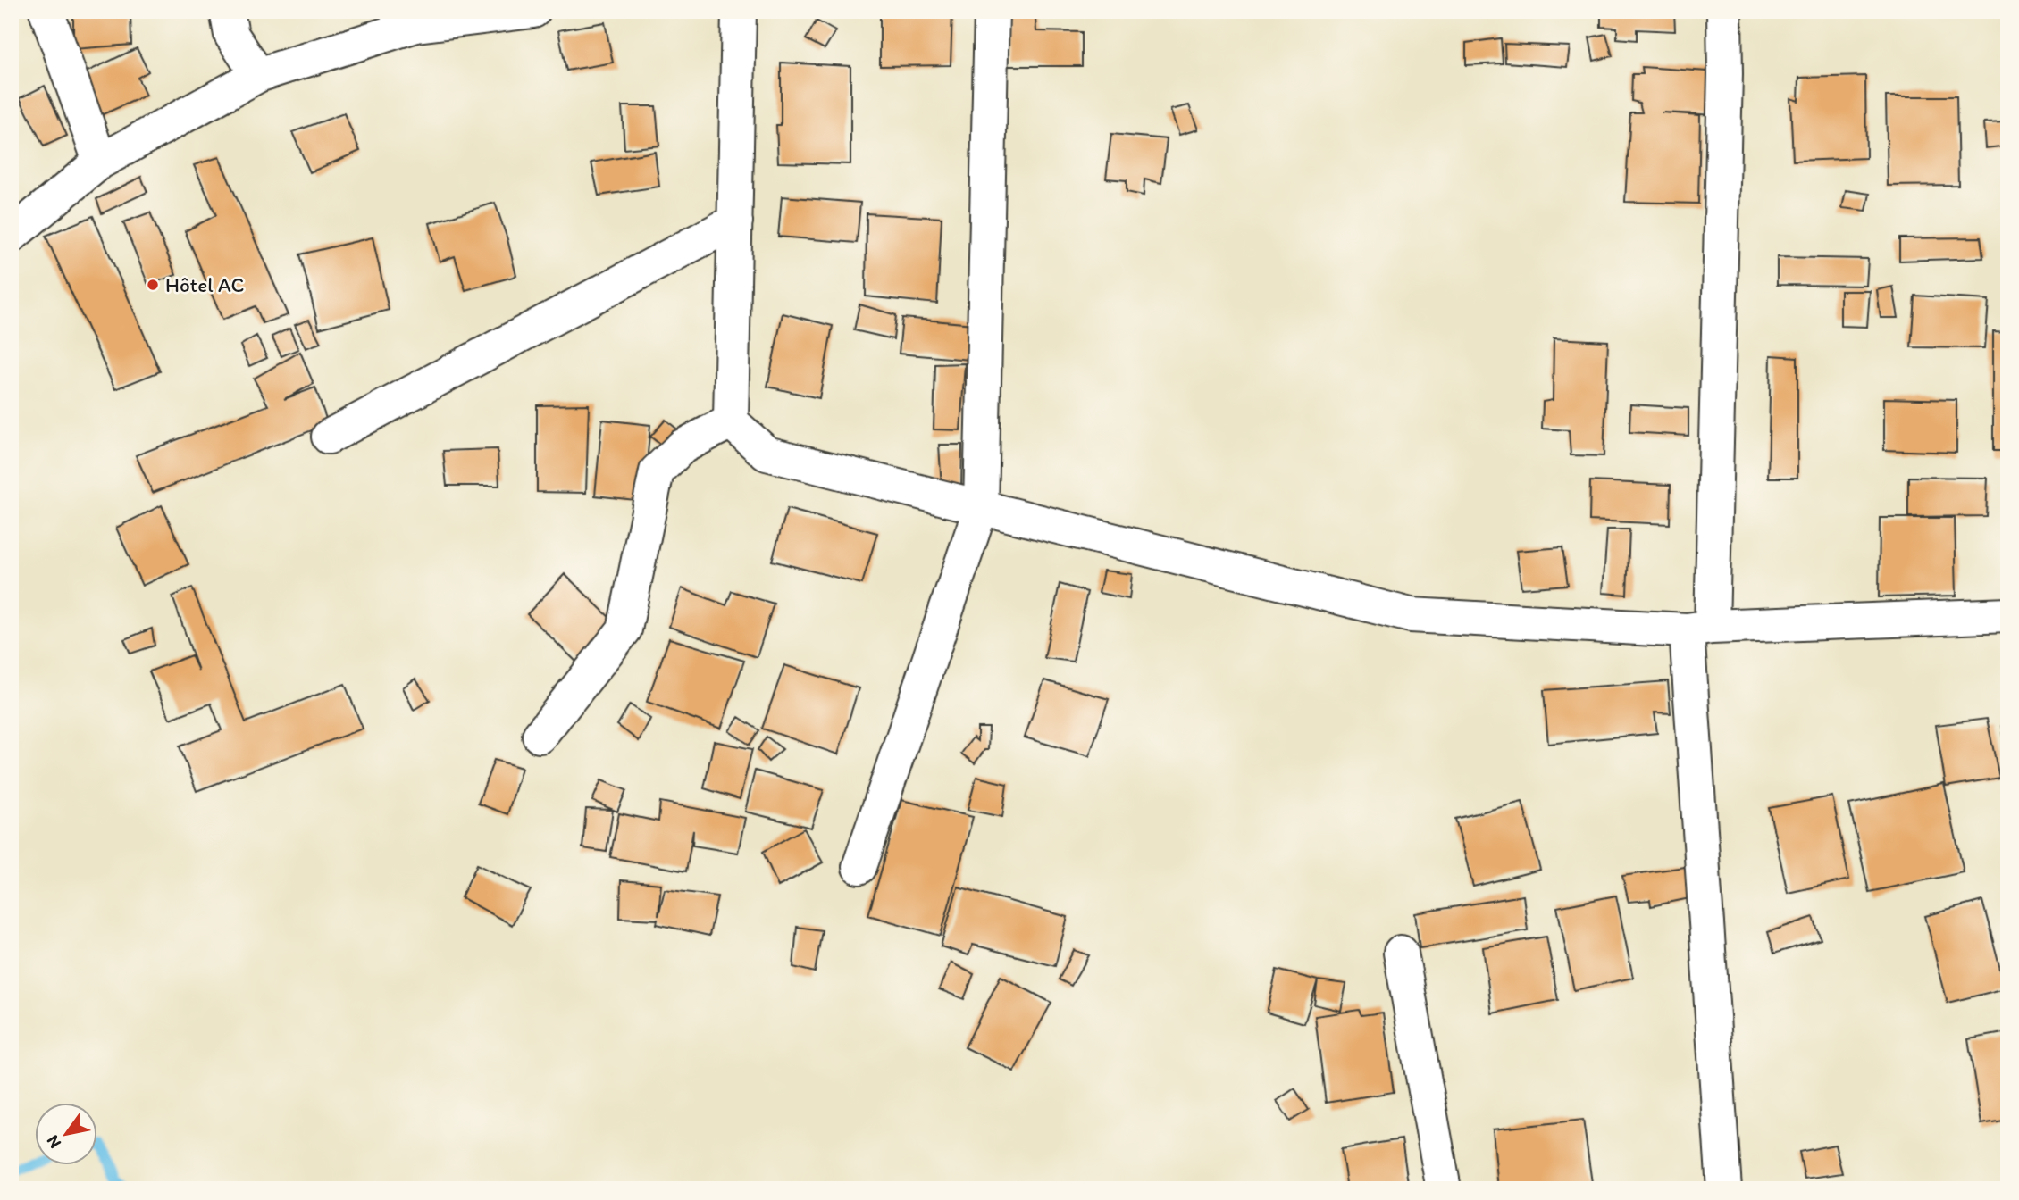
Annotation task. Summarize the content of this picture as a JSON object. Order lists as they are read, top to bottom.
{
  "places": ["Hôtel AC"],
  "north": "bottom left"
}
